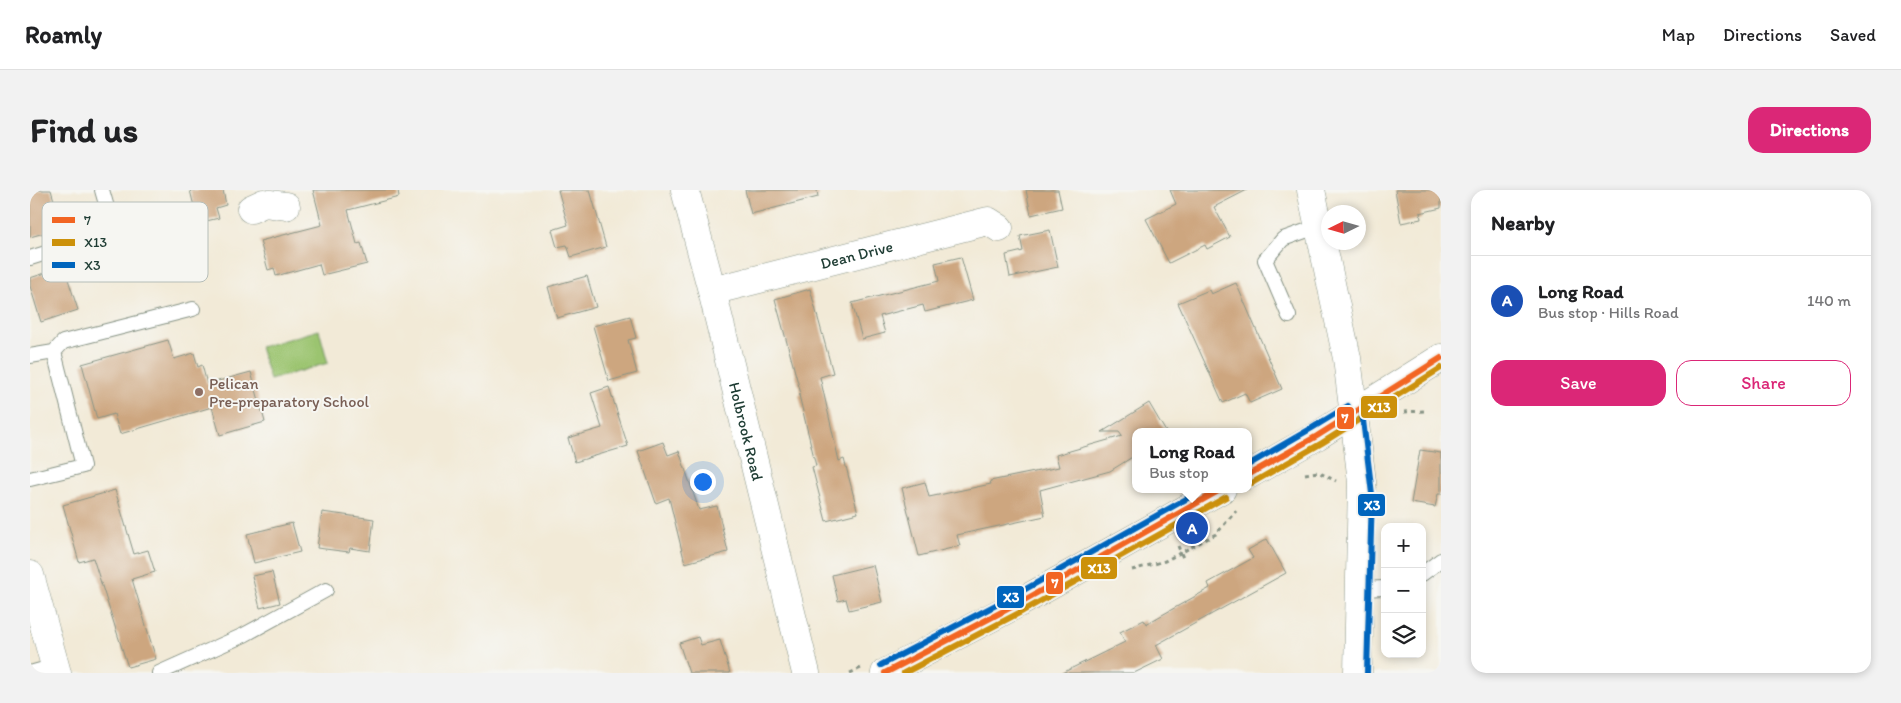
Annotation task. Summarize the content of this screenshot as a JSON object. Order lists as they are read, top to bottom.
{
  "streets": {
    "main road": ["Dean Drive", "Holbrook Road"]
  },
  "crossings": [
    ["Dean Drive", "Holbrook Road"]
  ],
  "places": ["Pelican Pre-preparatory School"],
  "lines": ["transit line 7", "transit line X13", "transit line X3"],
  "legend": ["7", "X13", "X3"],
  "north": "left",
  "page": {
    "header": "Roamly",
    "nav": ["Map", "Directions", "Saved"],
    "buttons": [
      "Directions",
      ["Save", "Share"]
    ],
    "title": "Find us",
    "heading": "Nearby",
    "list": [
      {
        "mark": "A",
        "name": "Long Road",
        "note": "Bus stop · Hills Road",
        "value": "140 m"
      }
    ],
    "popup": ["Long Road", "Bus stop"],
    "pins": "A",
    "map_buttons": ["+", "−"]
  }
}
